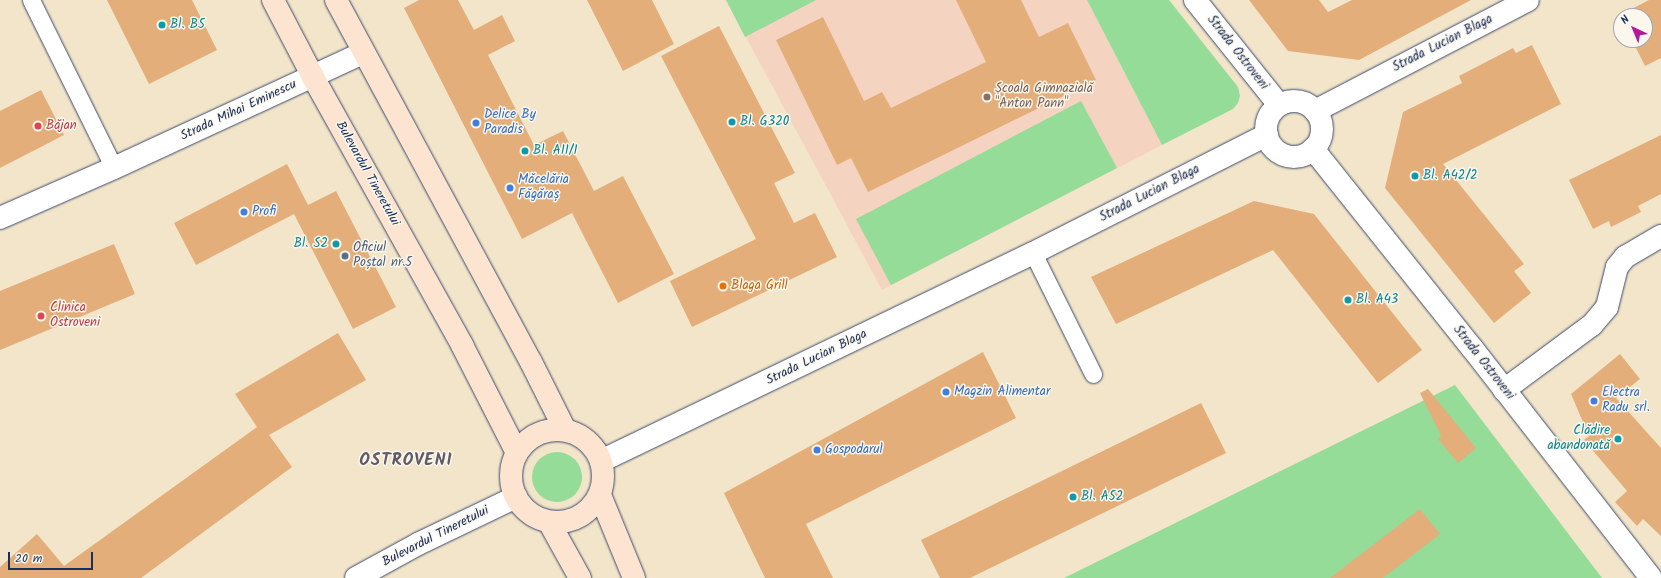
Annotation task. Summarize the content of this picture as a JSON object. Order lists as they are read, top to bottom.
{
  "streets": {
    "main road": ["Bulevardul Tineretului"],
    "street": ["Strada Lucian Blaga", "Strada Ostroveni", "Strada Mihai Eminescu"]
  },
  "crossings": [
    ["Strada Lucian Blaga", "Strada Ostroveni"],
    ["Strada Lucian Blaga", "Bulevardul Tineretului"],
    ["Strada Mihai Eminescu", "Bulevardul Tineretului"]
  ],
  "districts": ["OSTROVENI"],
  "places": [
    "Bl. B5",
    "Școala Gimnazială \"Anton Pann\"",
    "Bl. G320",
    "Delice By Paradis",
    "Băjan",
    "Bl. A11/1",
    "Bl. A42/2",
    "Măcelăria Făgăraș",
    "Profi",
    "Bl. S2",
    "Oficiul Poștal nr.5",
    "Blaga Grill",
    "Bl. A43",
    "Clinica Ostroveni",
    "Magzin Alimentar",
    "Electra Radu srl.",
    "Clădire abandonată",
    "Gospodarul",
    "Bl. A52"
  ],
  "scale_bar": "20 m",
  "north": "top left"
}
